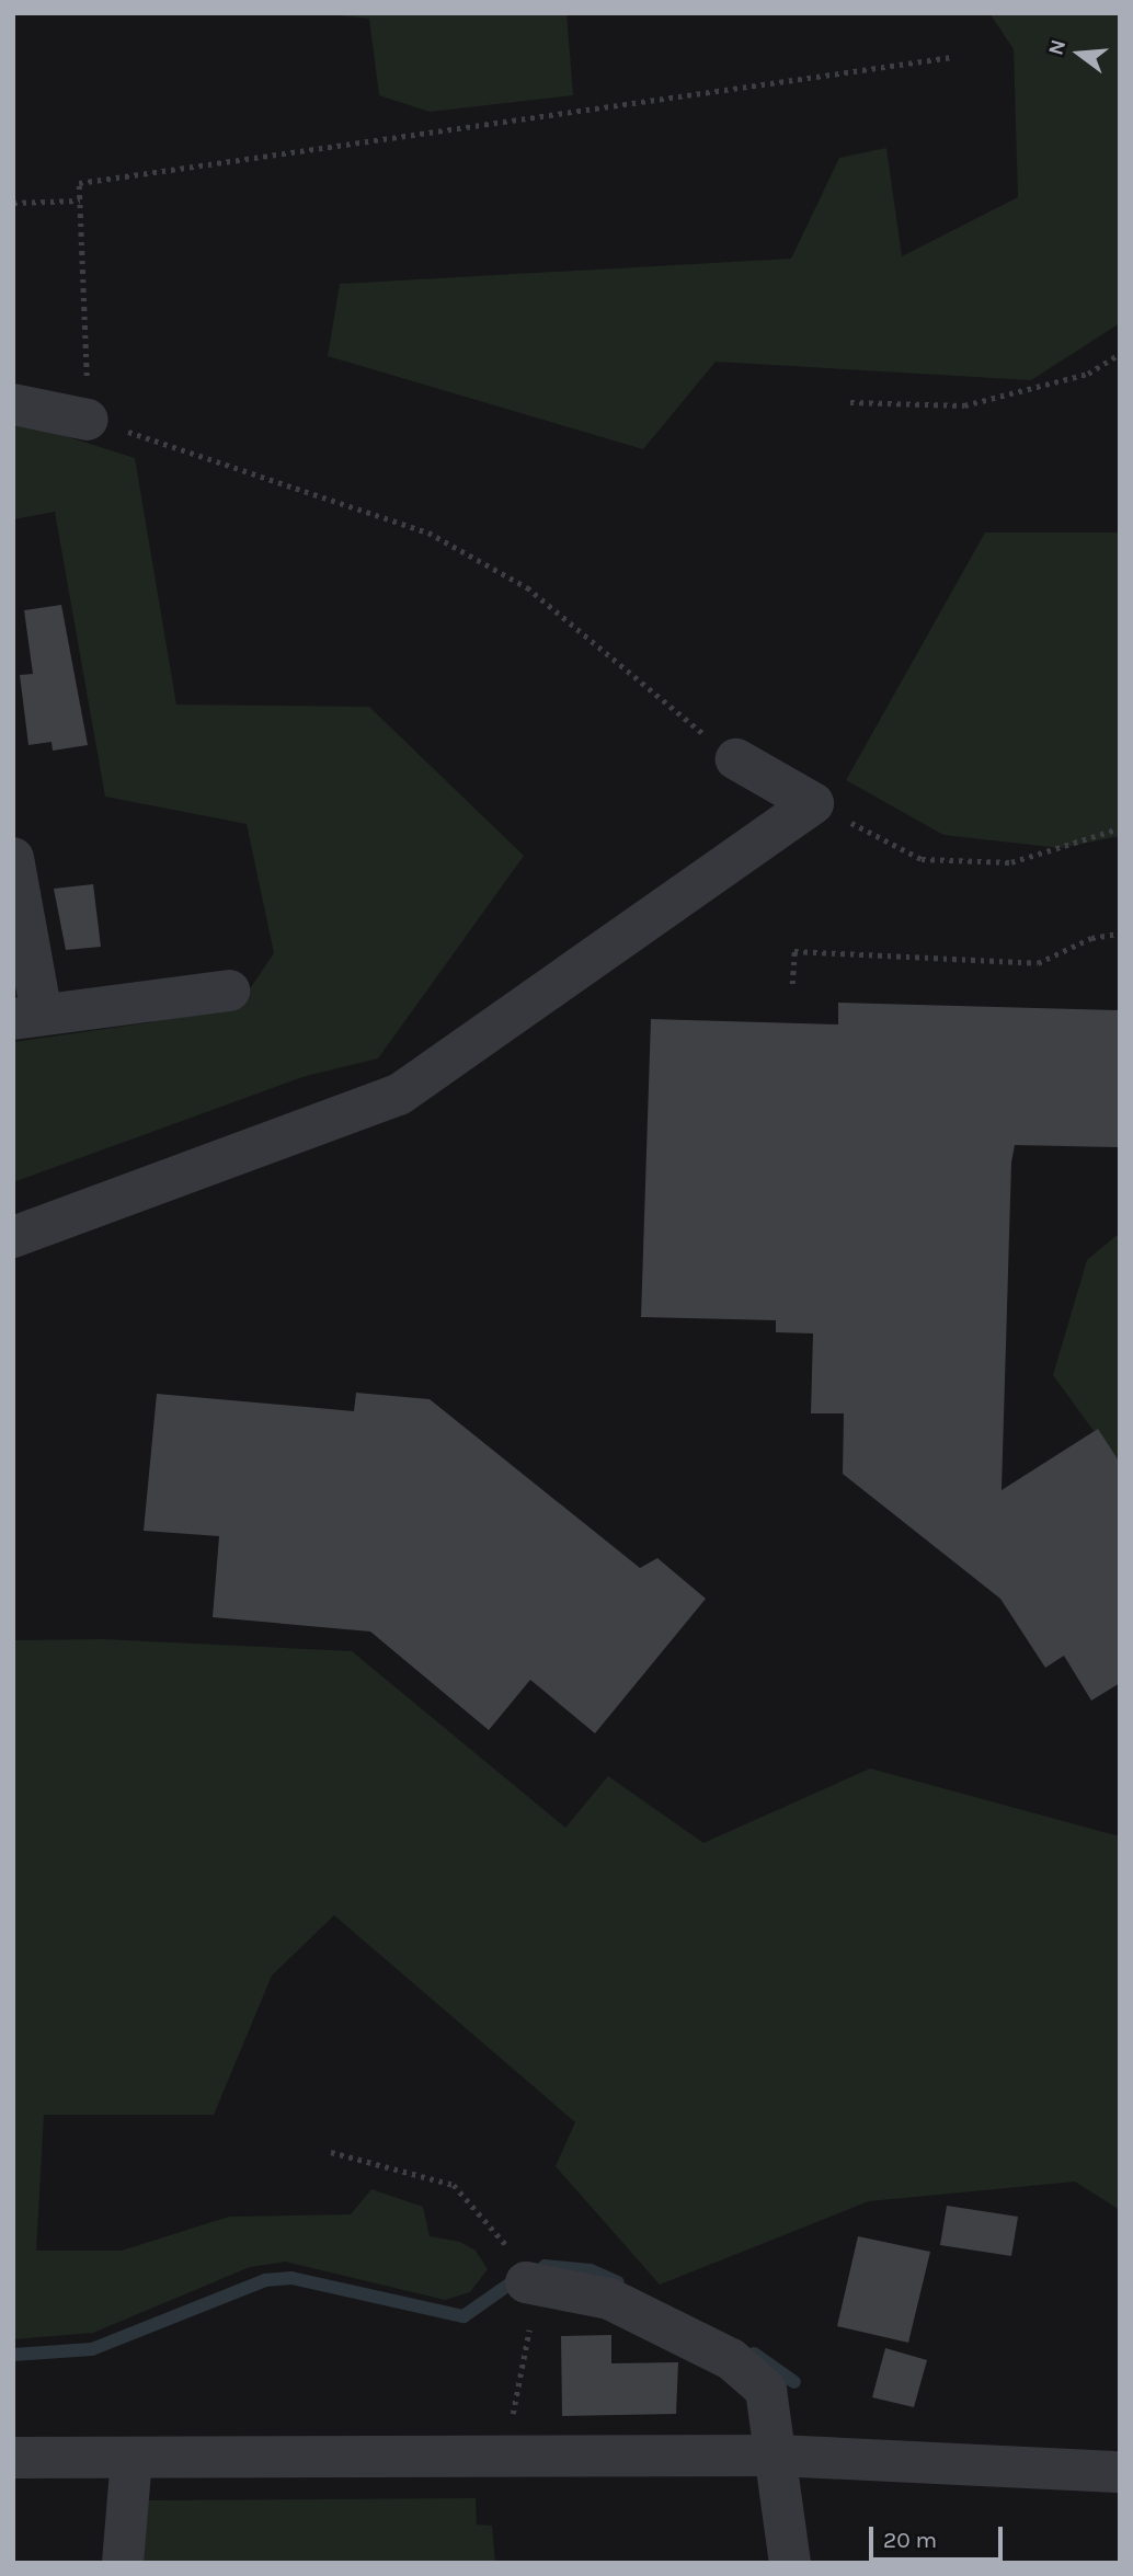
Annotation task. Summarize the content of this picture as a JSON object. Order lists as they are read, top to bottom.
{
  "scale_bar": "20 m",
  "north": "left"
}
